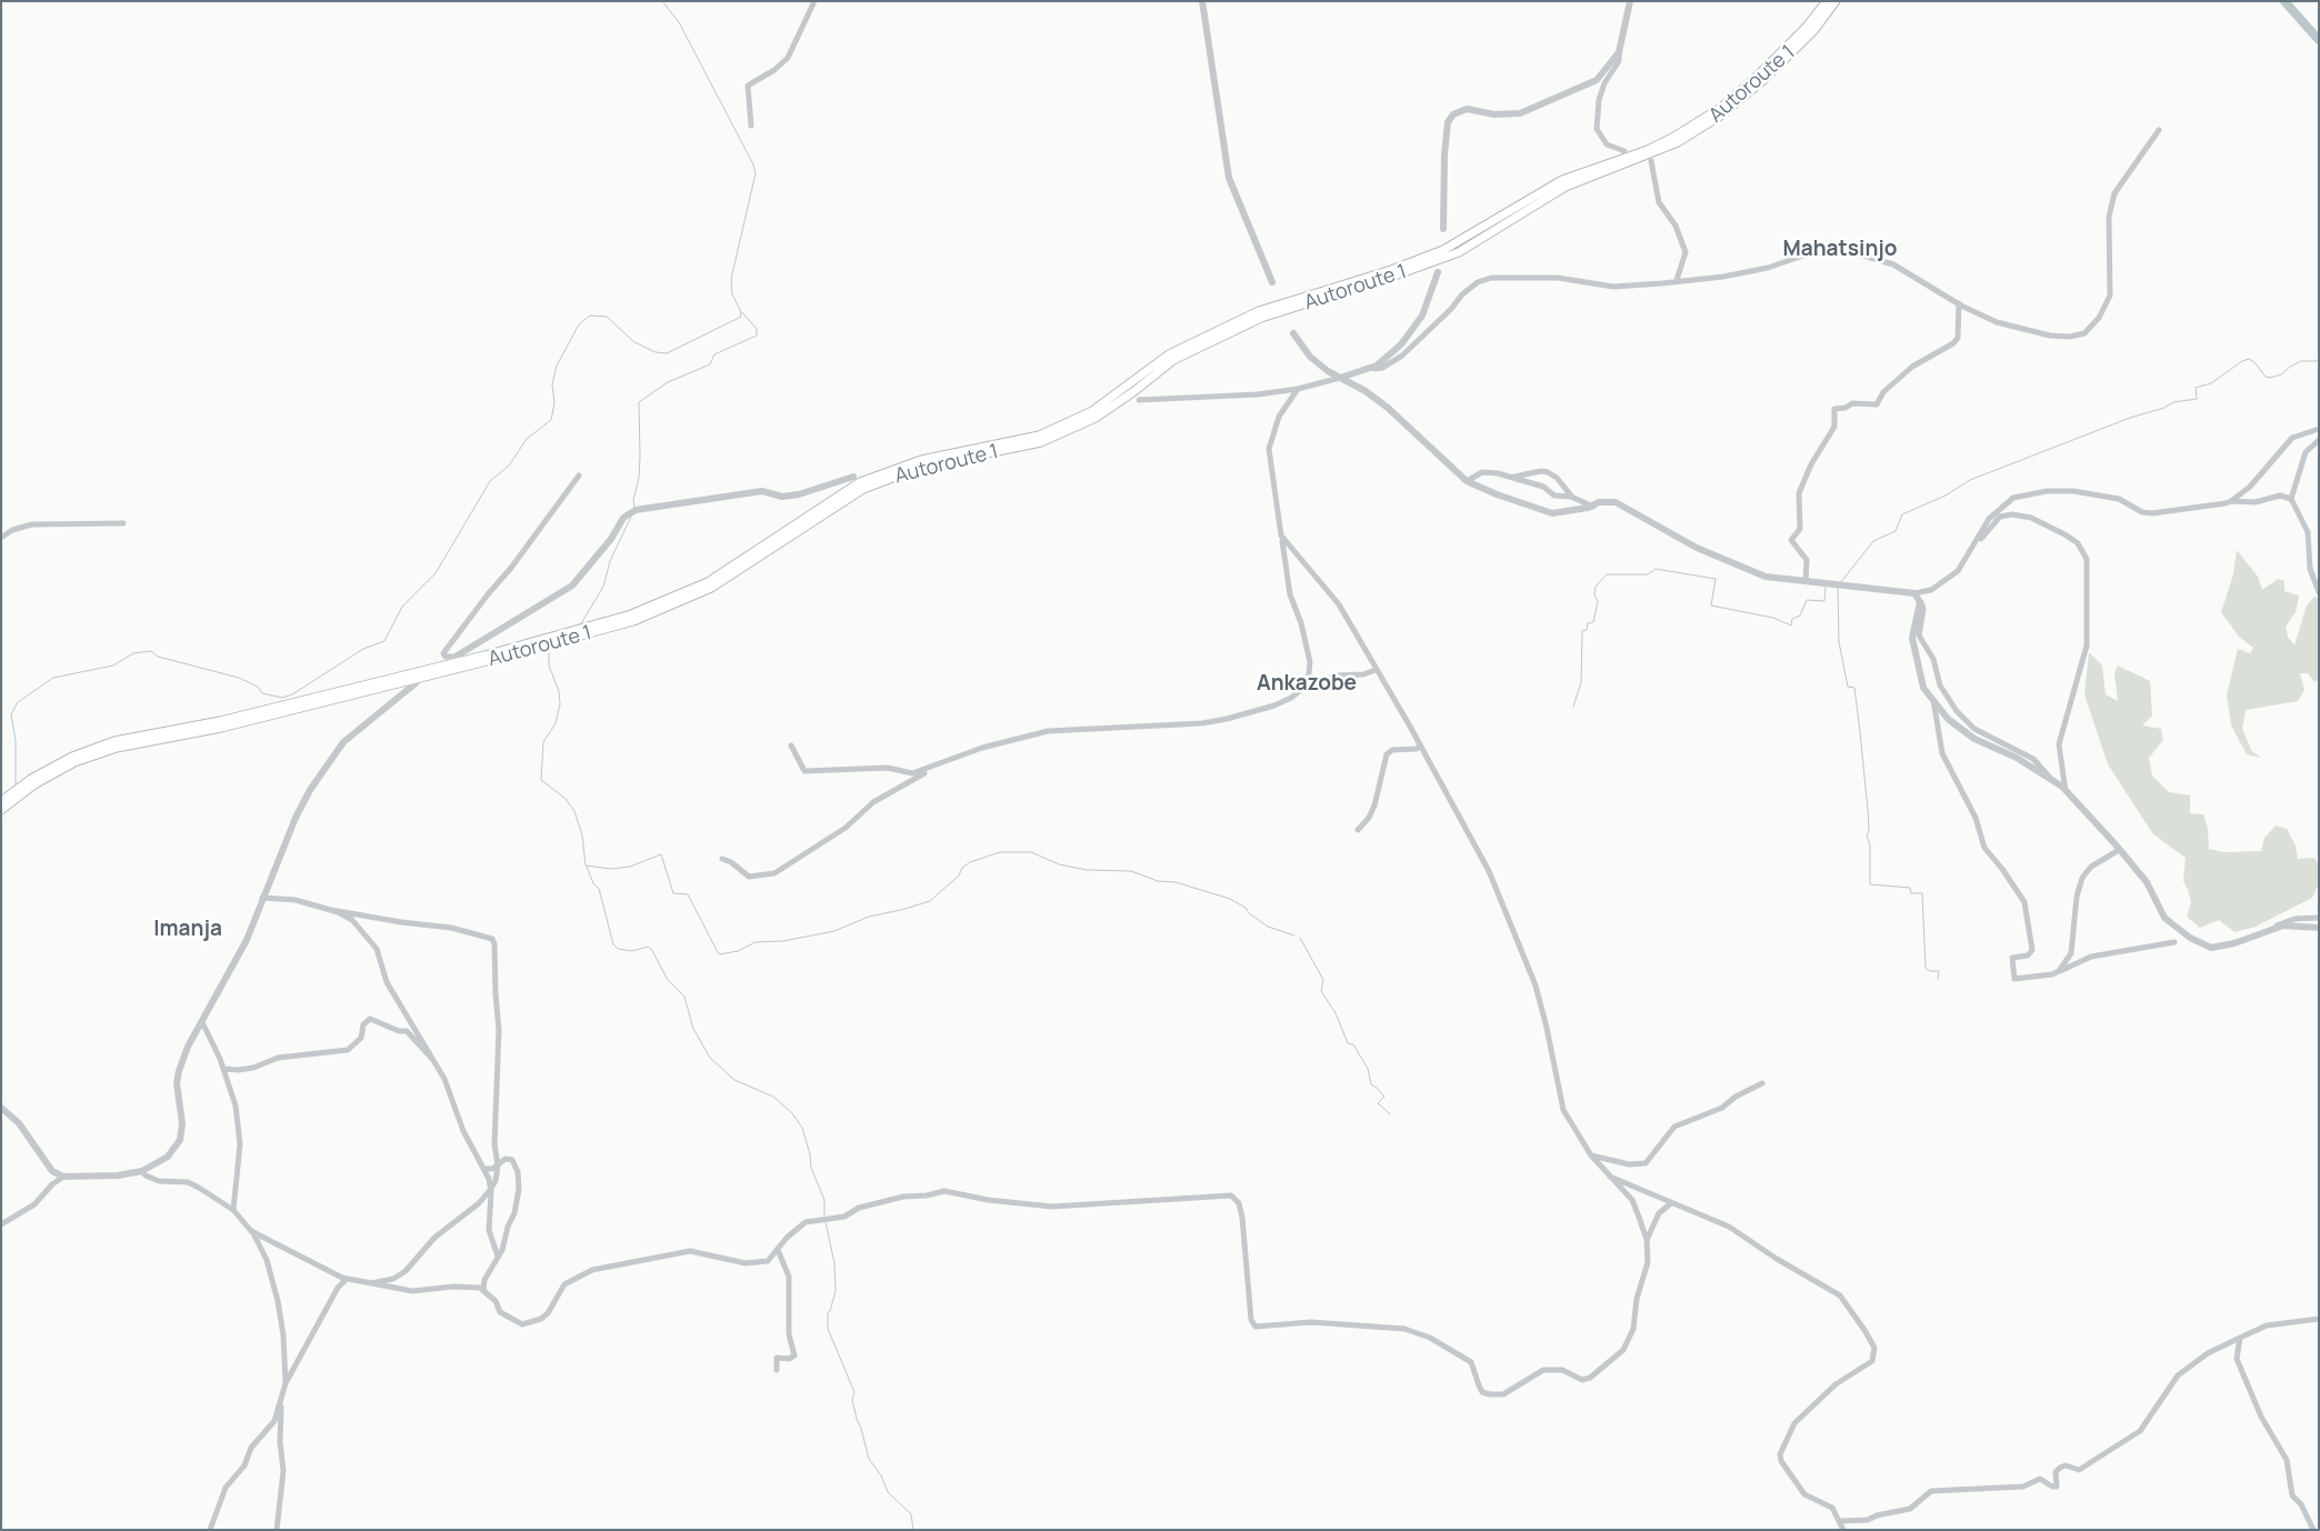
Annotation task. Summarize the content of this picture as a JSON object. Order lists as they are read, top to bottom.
{
  "streets": {
    "main road": ["Autoroute 1"]
  },
  "districts": ["Mahatsinjo", "Ankazobe", "Imanja"]
}
